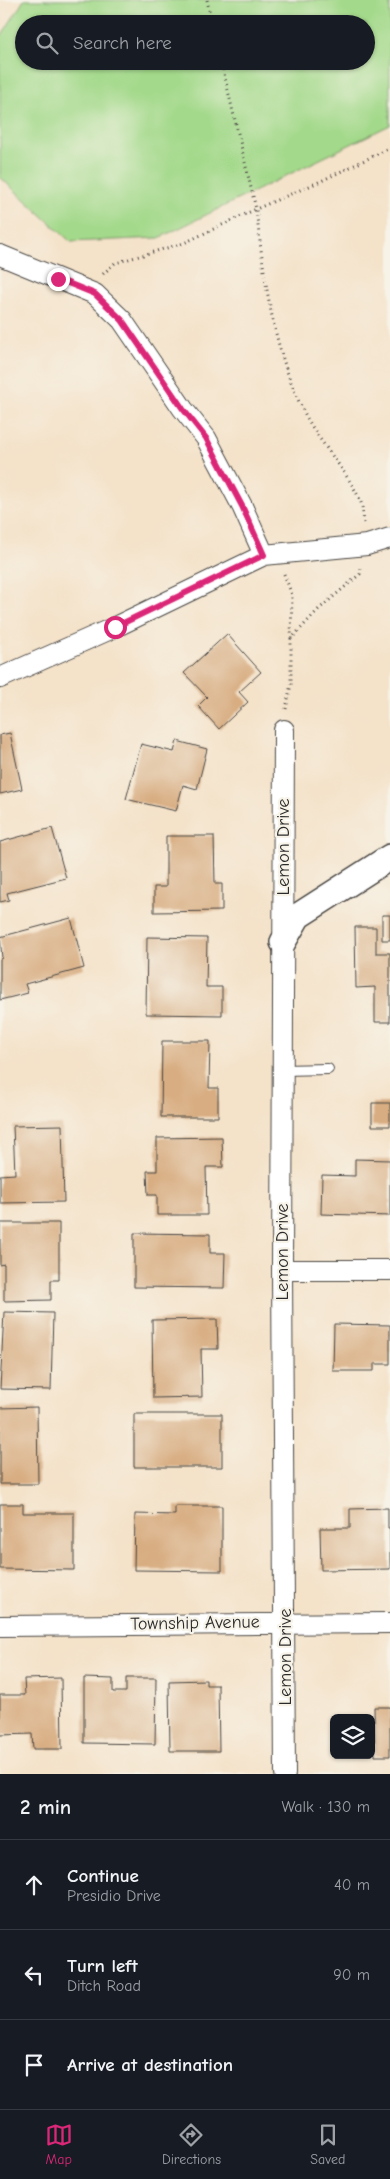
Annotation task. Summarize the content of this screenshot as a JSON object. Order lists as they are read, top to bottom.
{
  "streets": {
    "street": ["Lemon Drive", "Township Avenue"]
  },
  "crossings": [
    ["Lemon Drive", "Township Avenue"]
  ],
  "page": {
    "search": "Search here",
    "heading": ["2 min", "Walk · 130 m"],
    "list": [
      ["Continue", "Presidio Drive", "40 m"],
      ["Turn left", "Ditch Road", "90 m"],
      "Arrive at destination"
    ],
    "nav": ["Map", "Directions", "Saved"]
  }
}
